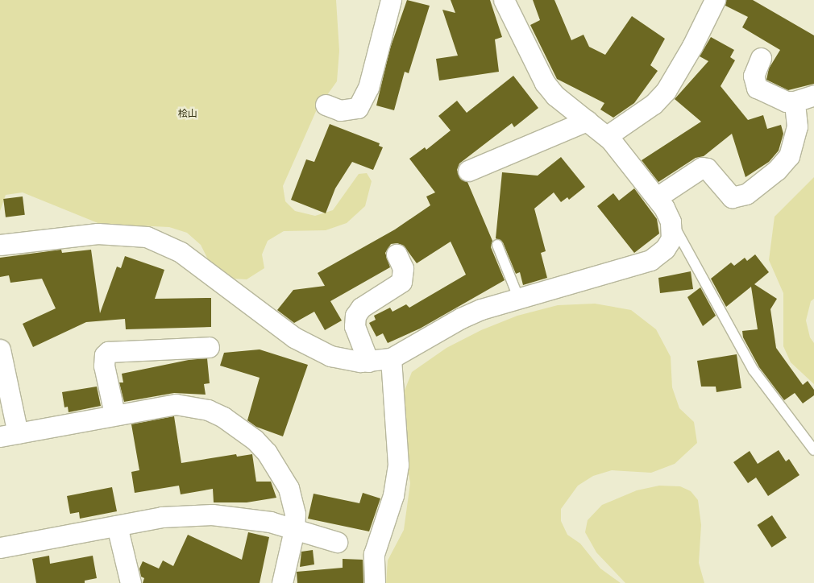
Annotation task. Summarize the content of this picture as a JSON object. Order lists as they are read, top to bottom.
{
  "parks": ["桧山"]
}
